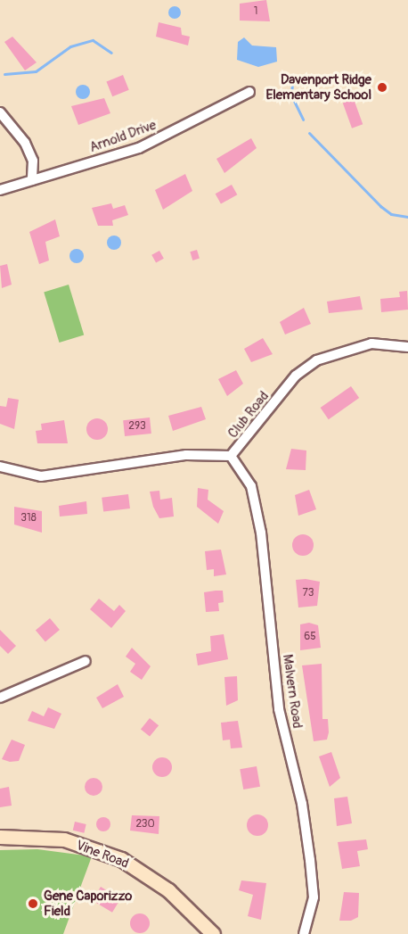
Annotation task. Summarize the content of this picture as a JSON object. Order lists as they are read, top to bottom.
{
  "streets": {
    "street": [
      "Arnold Drive",
      "Club Road",
      "Malvern Road",
      "Vine Road"
    ]
  },
  "crossings": [
    ["Club Road", "Malvern Road"]
  ],
  "places": ["Davenport Ridge Elementary School", "Gene Caporizzo Field"],
  "house_numbers": [
    "1",
    "293",
    "318",
    "73",
    "65",
    "230"
  ]
}
